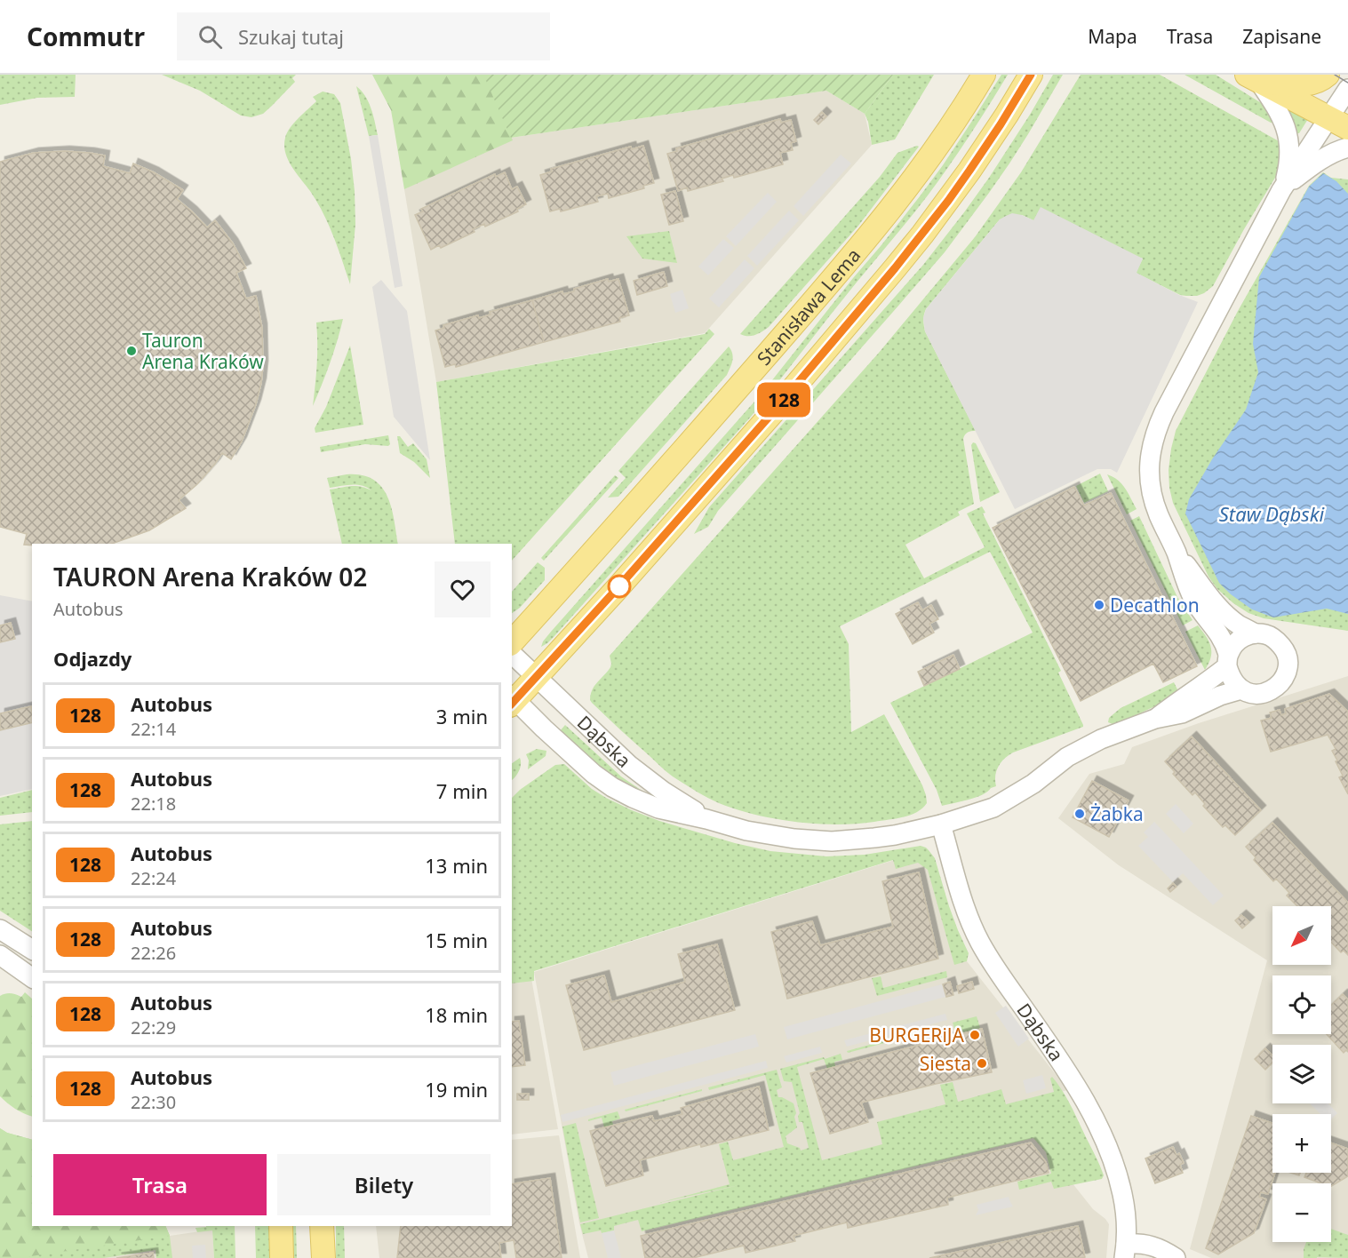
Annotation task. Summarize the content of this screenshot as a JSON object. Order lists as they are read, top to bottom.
{
  "streets": {
    "main road": ["Stanisława Lema"],
    "street": ["Dąbska"]
  },
  "water": ["Staw Dąbski"],
  "places": [
    "Tauron Arena Kraków",
    "Decathlon",
    "Żabka",
    "BURGERiJA",
    "Siesta"
  ],
  "lines": ["bus line 128"],
  "north": "bottom left",
  "page": {
    "header": "Commutr",
    "search": "Szukaj tutaj",
    "nav": ["Mapa", "Trasa", "Zapisane"],
    "on_map": "128",
    "heading": [
      ["TAURON Arena Kraków 02", "Autobus"],
      "Odjazdy"
    ],
    "list": [
      {
        "mark": "128",
        "name": "Autobus",
        "note": "22:14",
        "value": "3 min"
      },
      {
        "mark": "128",
        "name": "Autobus",
        "note": "22:18",
        "value": "7 min"
      },
      {
        "mark": "128",
        "name": "Autobus",
        "note": "22:24",
        "value": "13 min"
      },
      {
        "mark": "128",
        "name": "Autobus",
        "note": "22:26",
        "value": "15 min"
      },
      {
        "mark": "128",
        "name": "Autobus",
        "note": "22:29",
        "value": "18 min"
      },
      {
        "mark": "128",
        "name": "Autobus",
        "note": "22:30",
        "value": "19 min"
      }
    ],
    "map_buttons": ["+", "−"],
    "buttons": ["Trasa", "Bilety"]
  }
}
